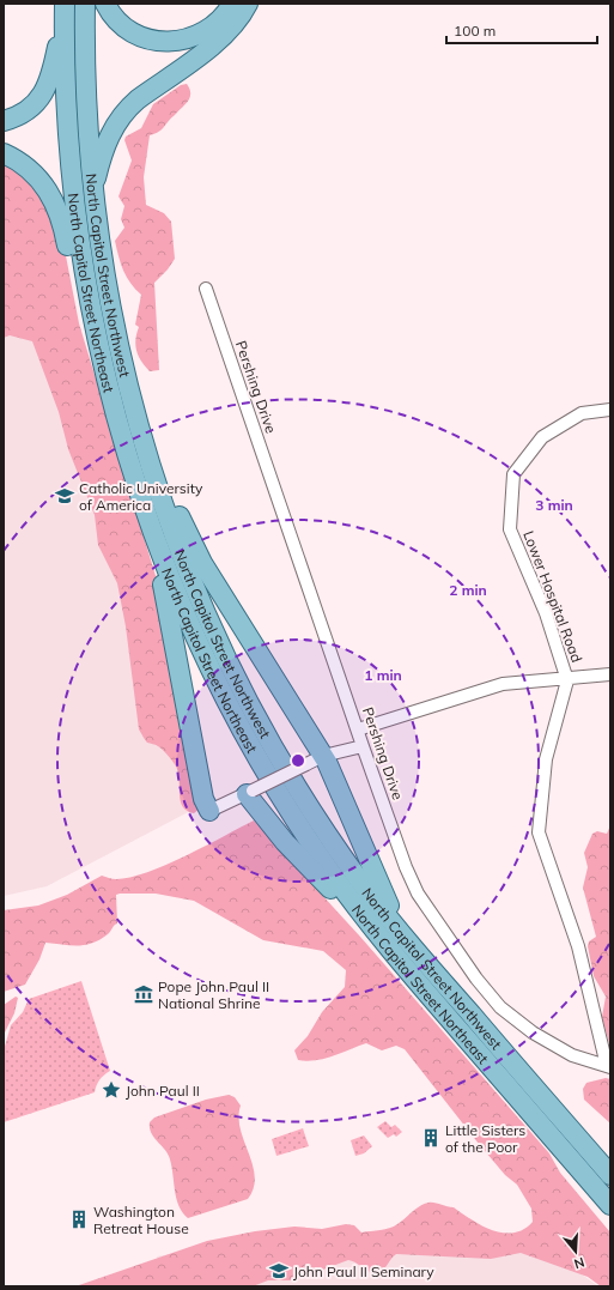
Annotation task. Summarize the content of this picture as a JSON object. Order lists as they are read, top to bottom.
{
  "streets": {
    "main road": ["North Capitol Street Northwest", "North Capitol Street Northeast"],
    "street": ["Pershing Drive", "Lower Hospital Road"]
  },
  "places": {
    "school or university": ["Catholic University of America", "John Paul II Seminary"],
    "museum": ["Pope John Paul II National Shrine"],
    "place": ["John Paul II"],
    "building": ["Little Sisters of the Poor", "Washington Retreat House"]
  },
  "scale_bar": "100 m",
  "north": "bottom",
  "rings": ["3 min", "2 min", "1 min"]
}
